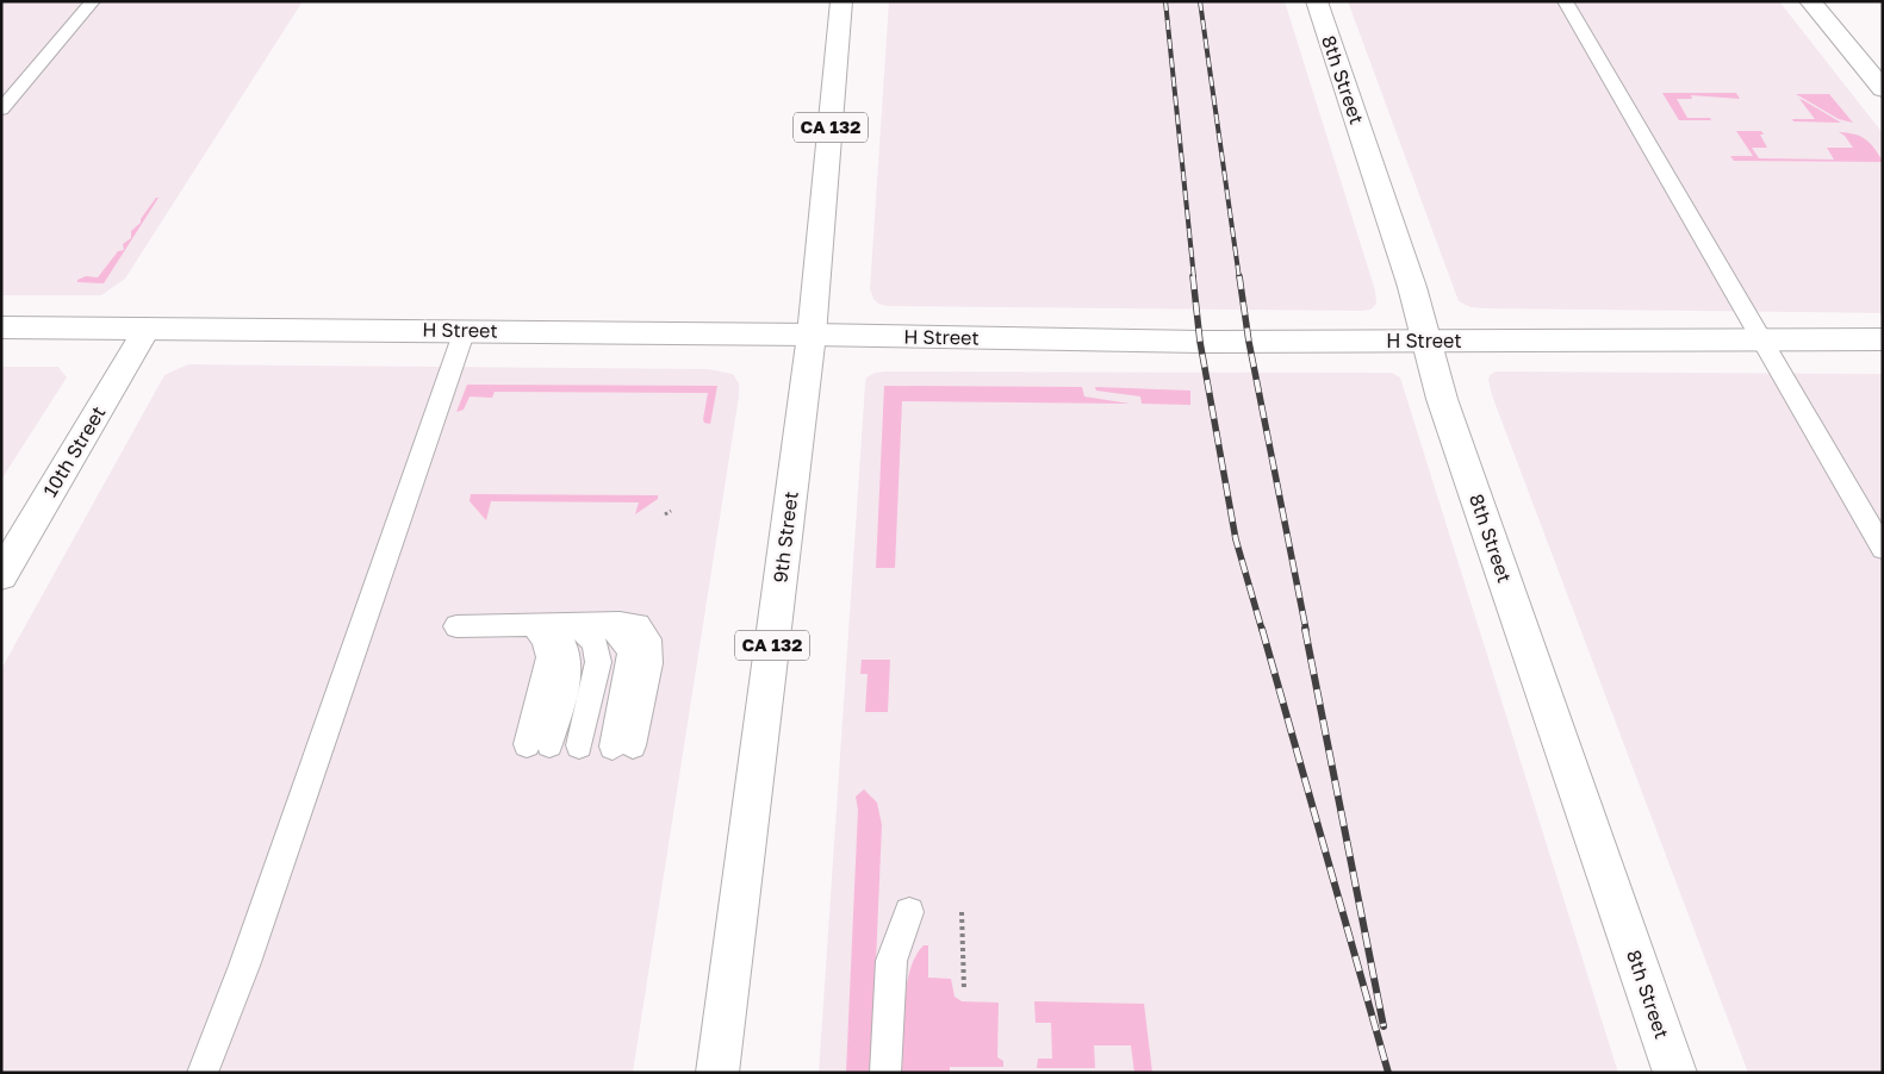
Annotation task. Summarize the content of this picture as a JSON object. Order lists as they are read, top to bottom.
{
  "streets": {
    "main road": [
      "8th Street",
      "CA 132",
      "H Street",
      "10th Street",
      "9th Street"
    ]
  },
  "crossings": [
    ["8th Street", "H Street"],
    ["H Street", "10th Street"],
    ["H Street", "9th Street"]
  ]
}
